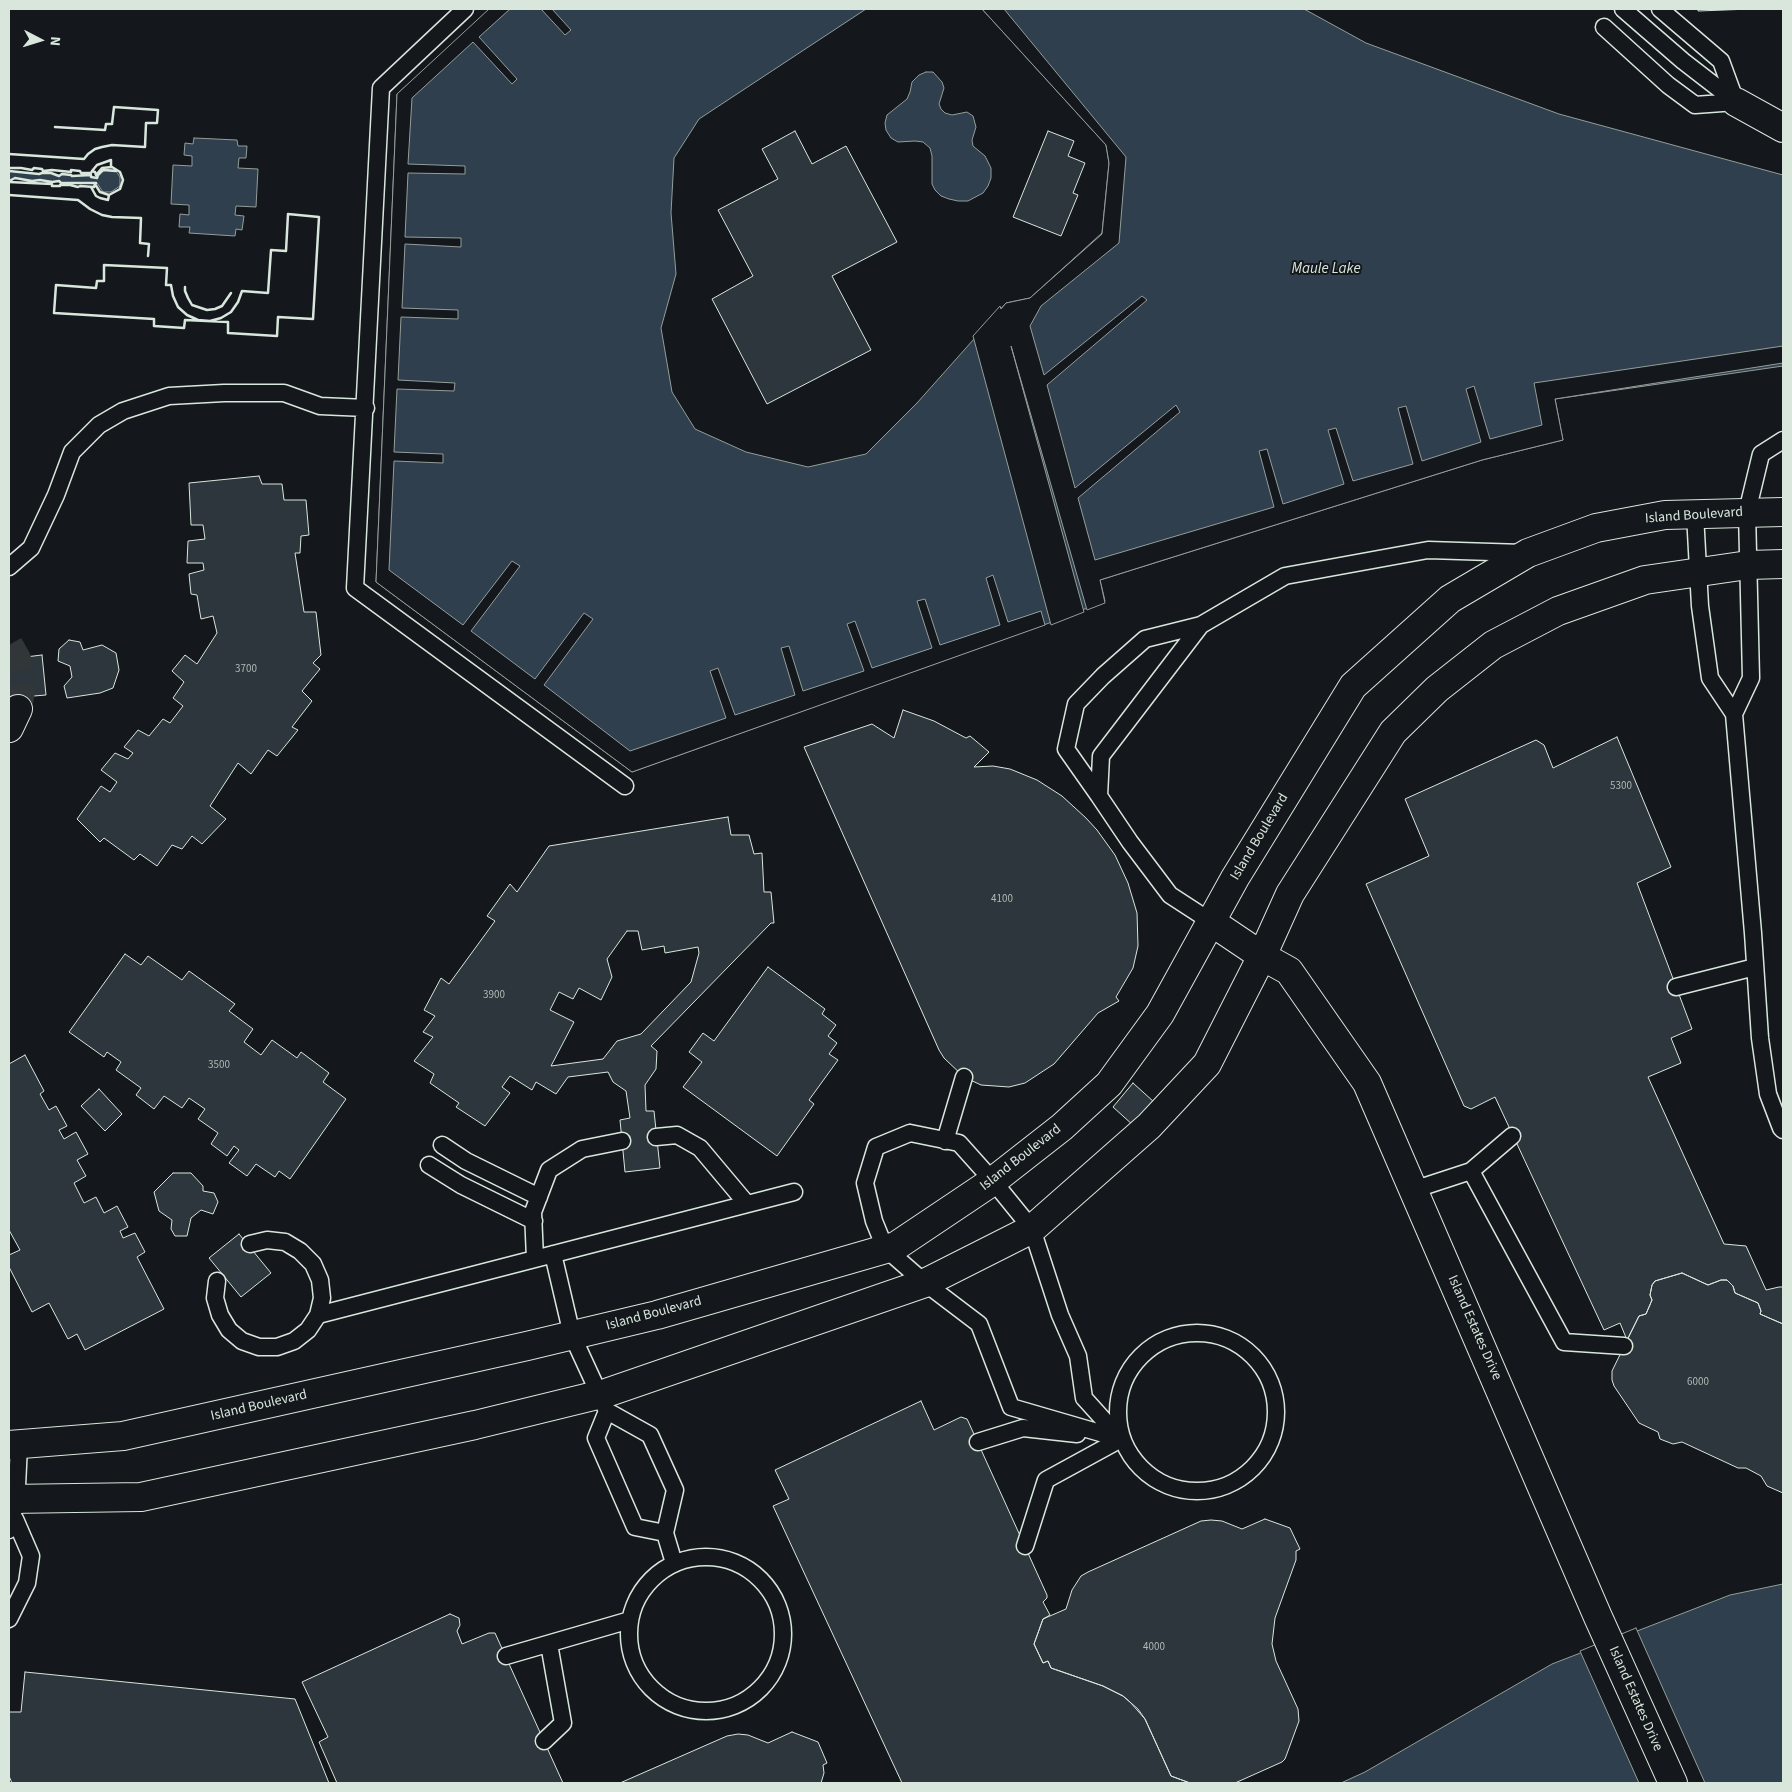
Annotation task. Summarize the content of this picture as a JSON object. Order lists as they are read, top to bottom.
{
  "streets": {
    "street": ["Island Boulevard", "Island Estates Drive"]
  },
  "crossings": [
    ["Island Boulevard", "Island Estates Drive"]
  ],
  "water": ["Maule Lake"],
  "house_numbers": [
    "3700",
    "5300",
    "4100",
    "3900",
    "3500",
    "6000",
    "4000"
  ],
  "north": "right"
}
